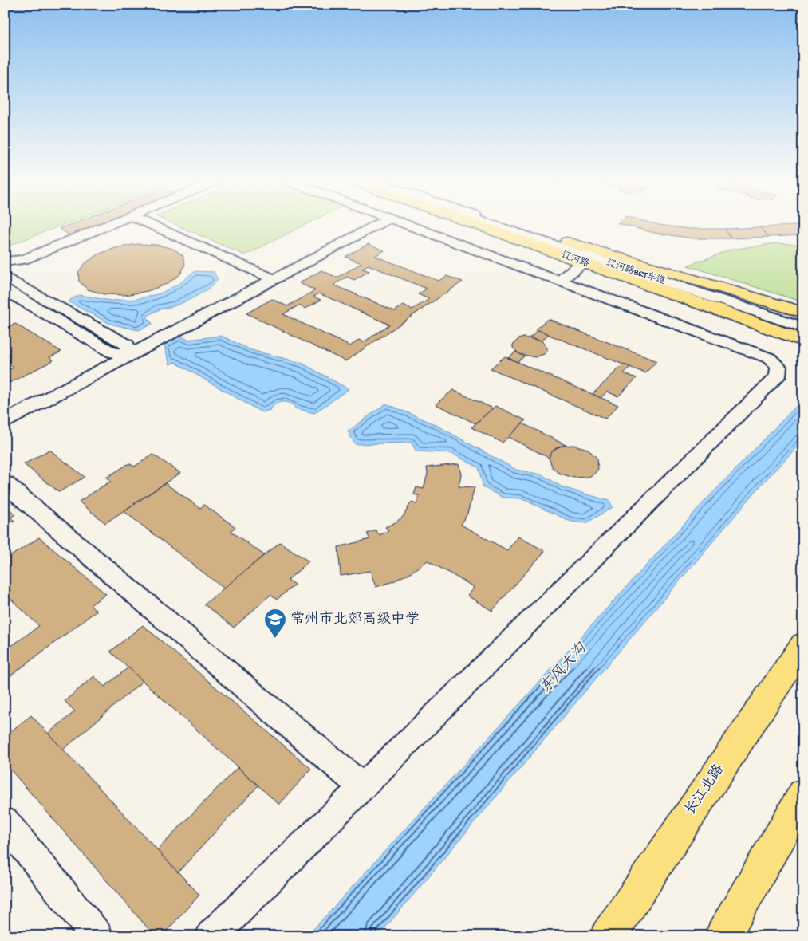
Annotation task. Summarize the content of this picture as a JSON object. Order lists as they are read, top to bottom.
{
  "streets": {
    "main road": ["辽河路", "长江北路"],
    "lane": ["辽河路BRT车道"]
  },
  "water": ["东风大沟"],
  "places": {
    "school or university": ["常州市北郊高级中学"]
  }
}
